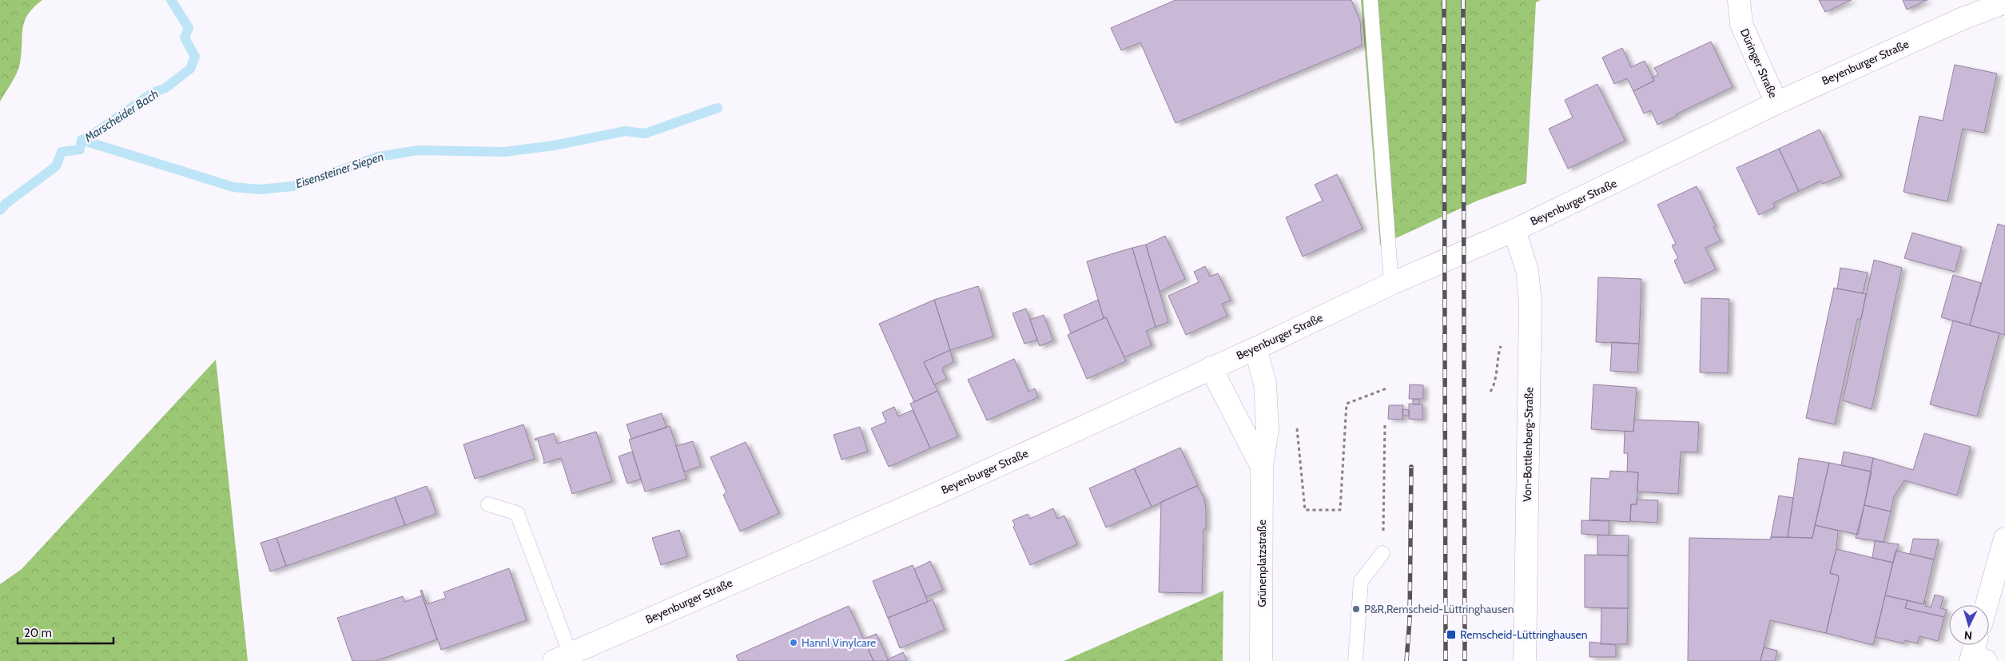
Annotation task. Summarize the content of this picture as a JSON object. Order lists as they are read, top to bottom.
{
  "streets": {
    "main road": [
      "Beyenburger Straße",
      "Düringer Straße",
      "Von-Bottlenberg-Straße",
      "Grünenplatzstraße"
    ]
  },
  "crossings": [
    ["Beyenburger Straße", "Düringer Straße"],
    ["Beyenburger Straße", "Von-Bottlenberg-Straße"],
    ["Beyenburger Straße", "Grünenplatzstraße"]
  ],
  "water": ["Marscheider Bach", "Eisensteiner Siepen"],
  "places": {
    "other": ["P&R,Remscheid-Lüttringhausen", "Hannl Vinylcare"],
    "transit": ["Remscheid-Lüttringhausen"]
  },
  "scale_bar": "20 m",
  "north": "bottom"
}
